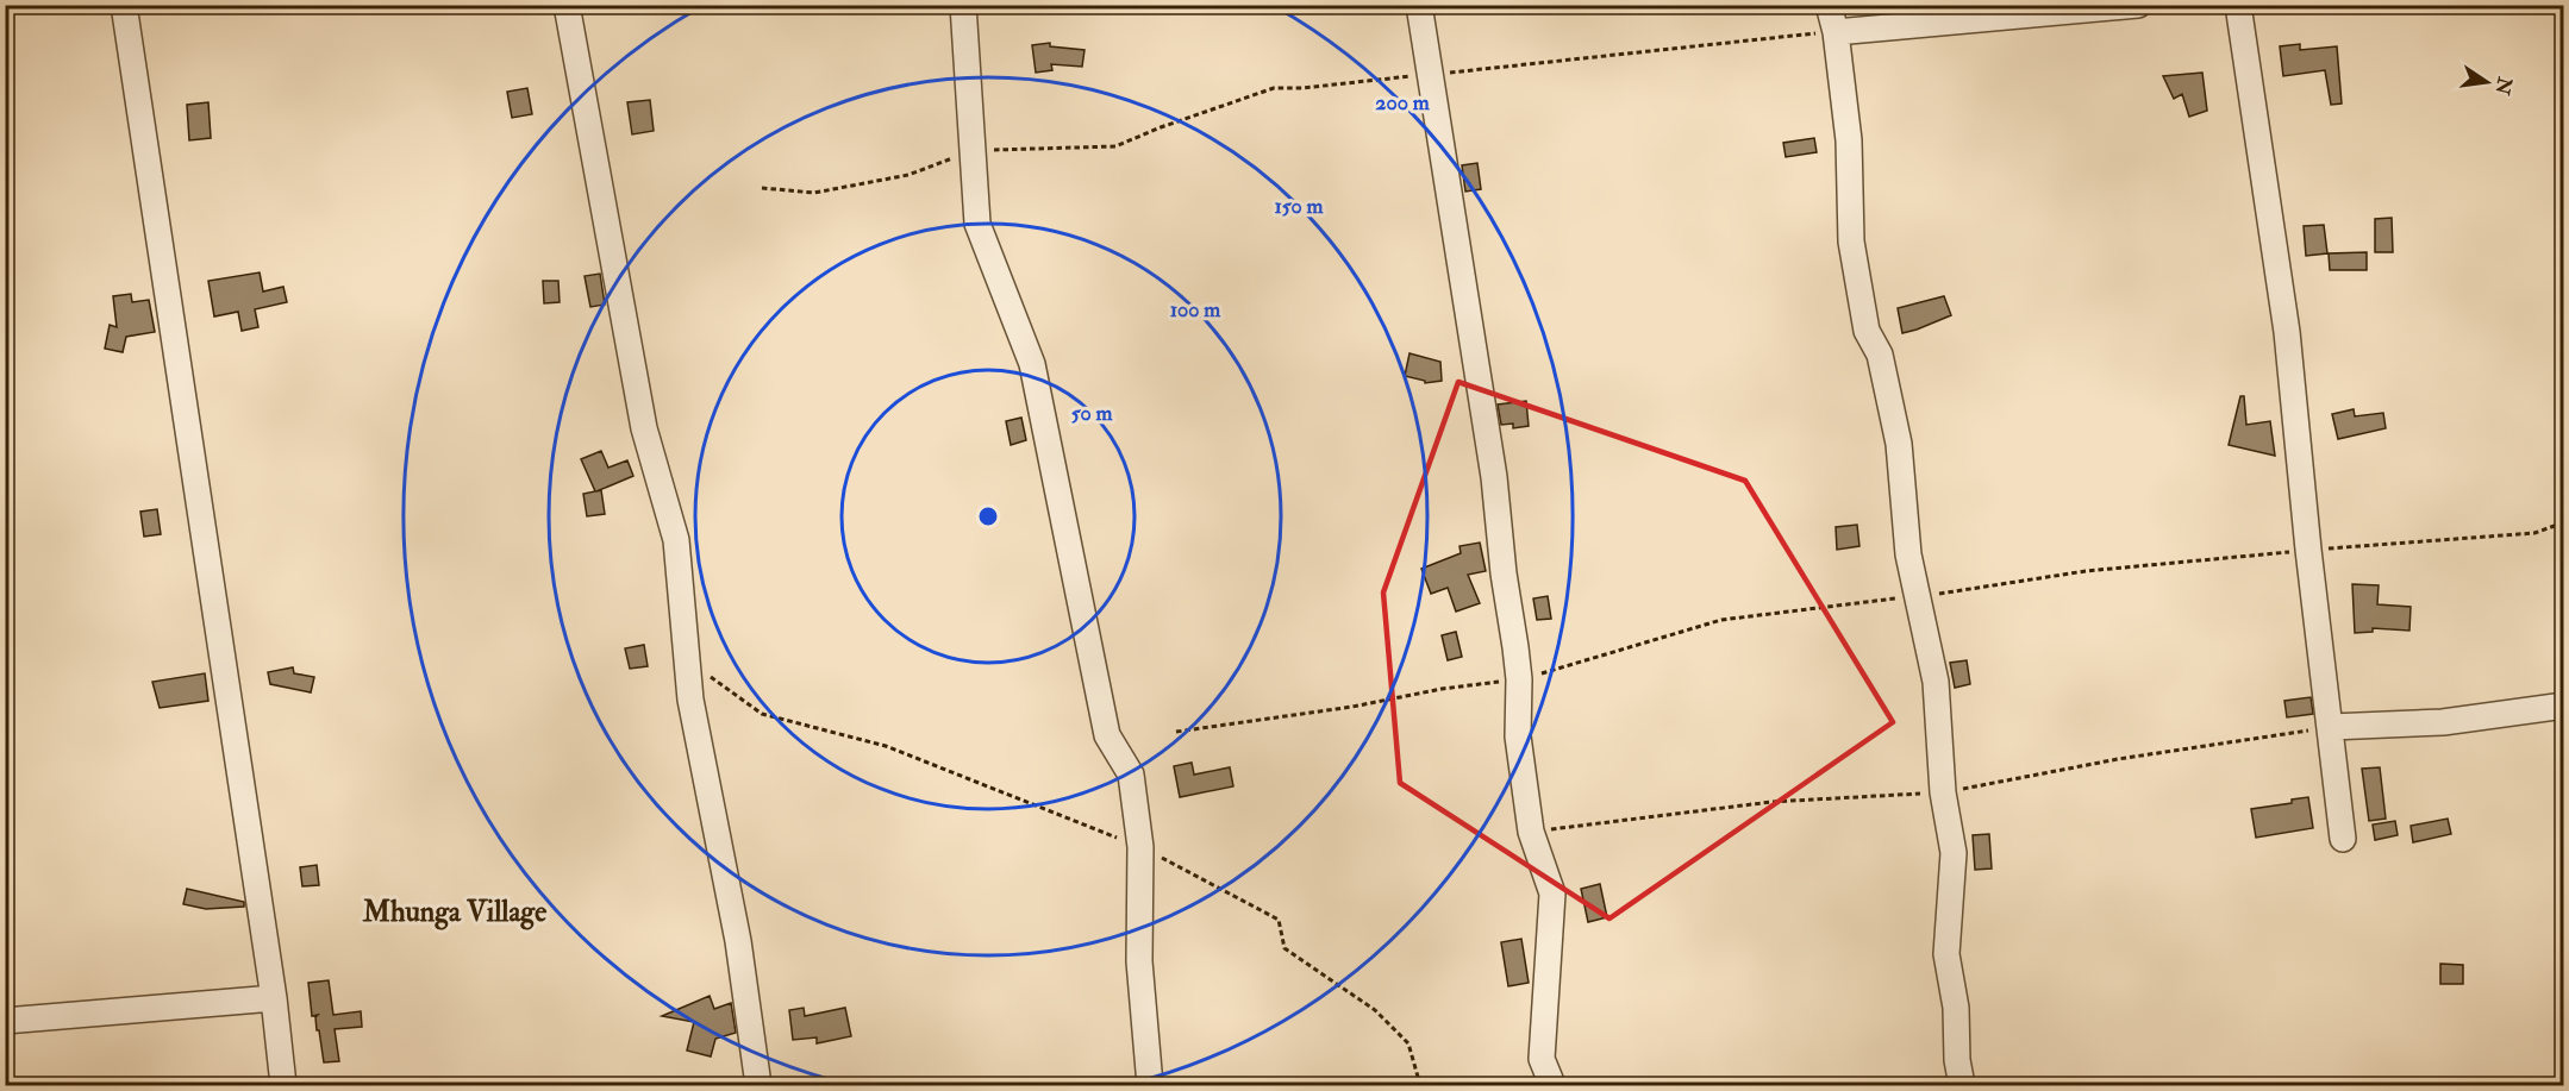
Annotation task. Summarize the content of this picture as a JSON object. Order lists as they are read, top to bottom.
{
  "districts": ["Mhunga Village"],
  "north": "right",
  "rings": [
    "200 m",
    "150 m",
    "100 m",
    "50 m"
  ]
}
